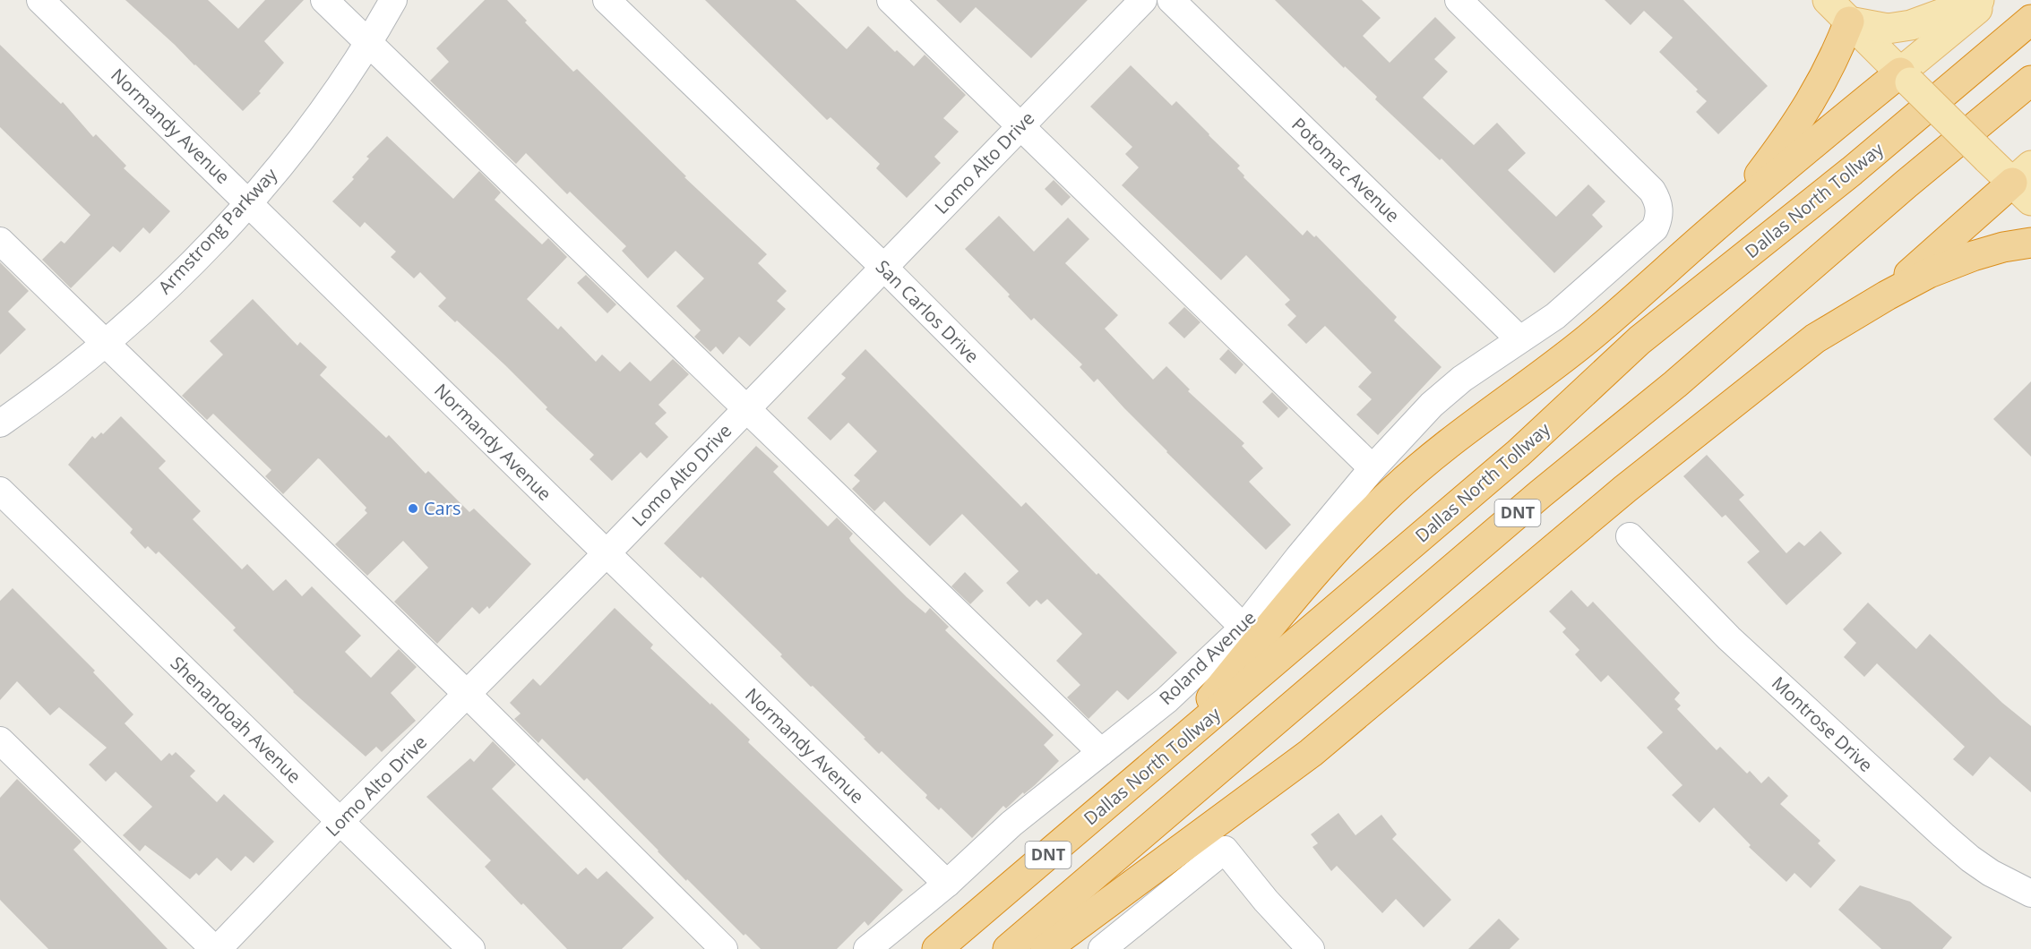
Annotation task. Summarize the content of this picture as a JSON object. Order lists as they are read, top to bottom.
{
  "streets": {
    "highway": ["Dallas North Tollway", "DNT"],
    "street": [
      "Normandy Avenue",
      "Lomo Alto Drive",
      "Potomac Avenue",
      "Armstrong Parkway",
      "San Carlos Drive",
      "Roland Avenue",
      "Shenandoah Avenue",
      "Montrose Drive"
    ]
  },
  "crossings": [
    ["Normandy Avenue", "Lomo Alto Drive"],
    ["Normandy Avenue", "Armstrong Parkway"],
    ["Normandy Avenue", "Roland Avenue"],
    ["Lomo Alto Drive", "San Carlos Drive"],
    ["Lomo Alto Drive", "Shenandoah Avenue"],
    ["Potomac Avenue", "Roland Avenue"],
    ["San Carlos Drive", "Roland Avenue"]
  ],
  "places": ["Cars"]
}
